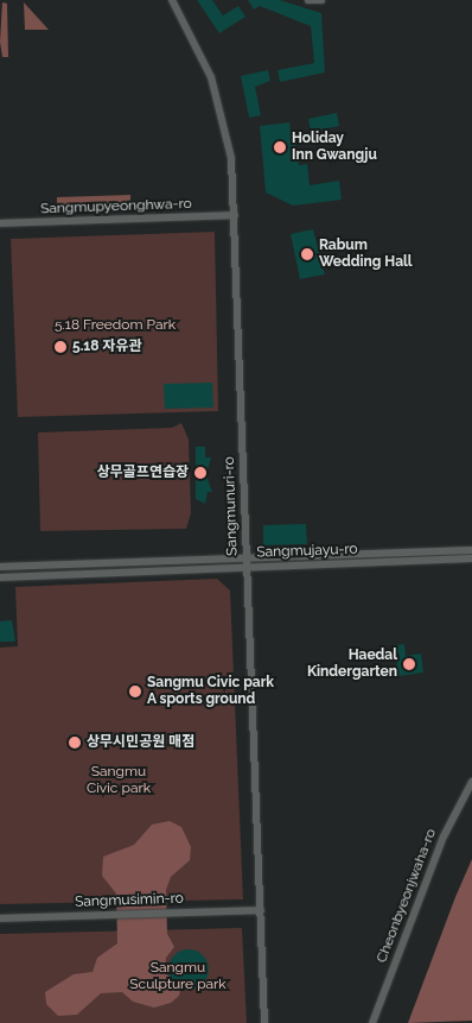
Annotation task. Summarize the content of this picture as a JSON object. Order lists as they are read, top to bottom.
{
  "streets": {
    "street": [
      "Sangmupyeonghwa-ro",
      "Sangmunuri-ro",
      "Sangmujayu-ro",
      "Cheonbyeonjwaha-ro",
      "Sangmusimin-ro"
    ]
  },
  "crossings": [
    ["Sangmupyeonghwa-ro", "Sangmunuri-ro"],
    ["Sangmunuri-ro", "Sangmujayu-ro"],
    ["Sangmunuri-ro", "Sangmusimin-ro"]
  ],
  "parks": ["5.18 Freedom Park", "Sangmu Civic park", "Sangmu Sculpture park"],
  "places": [
    "Holiday Inn Gwangju",
    "Rabum Wedding Hall",
    "5.18 자유관",
    "상무골프연습장",
    "Haedal Kindergarten",
    "Sangmu Civic park A sports ground",
    "상무시민공원 매점"
  ]
}
